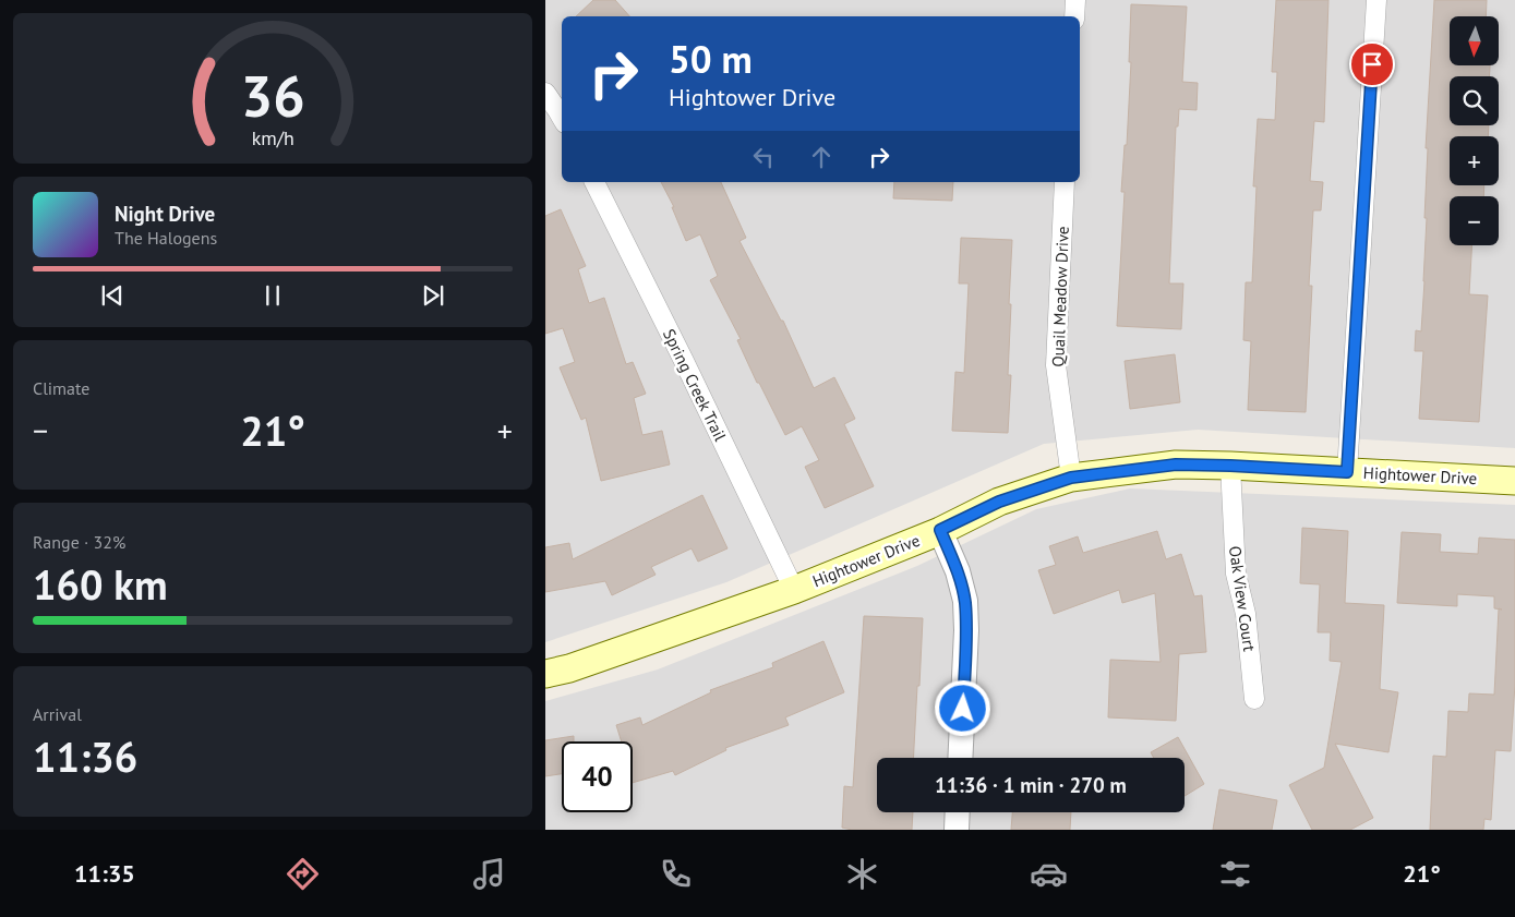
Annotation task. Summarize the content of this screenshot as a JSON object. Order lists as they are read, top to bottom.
{
  "streets": {
    "main road": ["Hightower Drive"],
    "street": ["Quail Meadow Drive", "Spring Creek Trail", "Oak View Court"]
  },
  "crossings": [
    ["Quail Meadow Drive", "Hightower Drive"],
    ["Spring Creek Trail", "Hightower Drive"],
    ["Hightower Drive", "Oak View Court"]
  ],
  "north": "bottom",
  "page": {
    "map_buttons": ["+", "−"],
    "turn": ["50 m", "Hightower Drive"],
    "song": ["Night Drive", "The Halogens"],
    "tile": [
      "Climate",
      ["Range · 32%", "160 km"],
      ["Arrival", "11:36"]
    ],
    "heat": ["−", "21°", "+"],
    "limit": "40",
    "trip": "11:36 · 1 min · 270 m",
    "tabs": ["11:35", "21°"],
    "gauge": ["36", "km/h"]
  }
}
